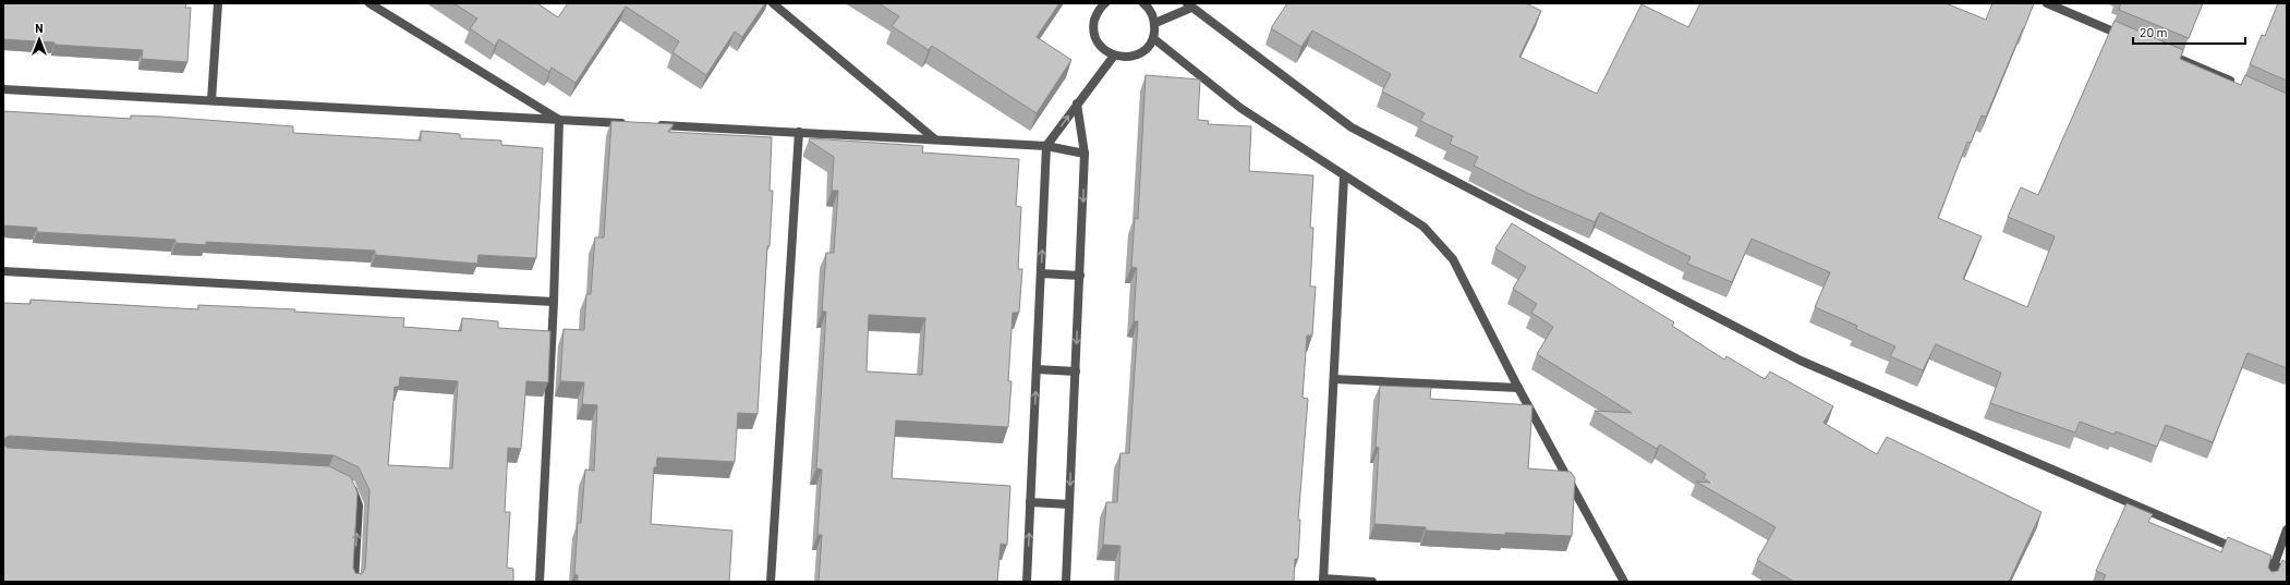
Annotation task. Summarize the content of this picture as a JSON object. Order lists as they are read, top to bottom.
{
  "scale_bar": "20 m",
  "north": "top"
}
